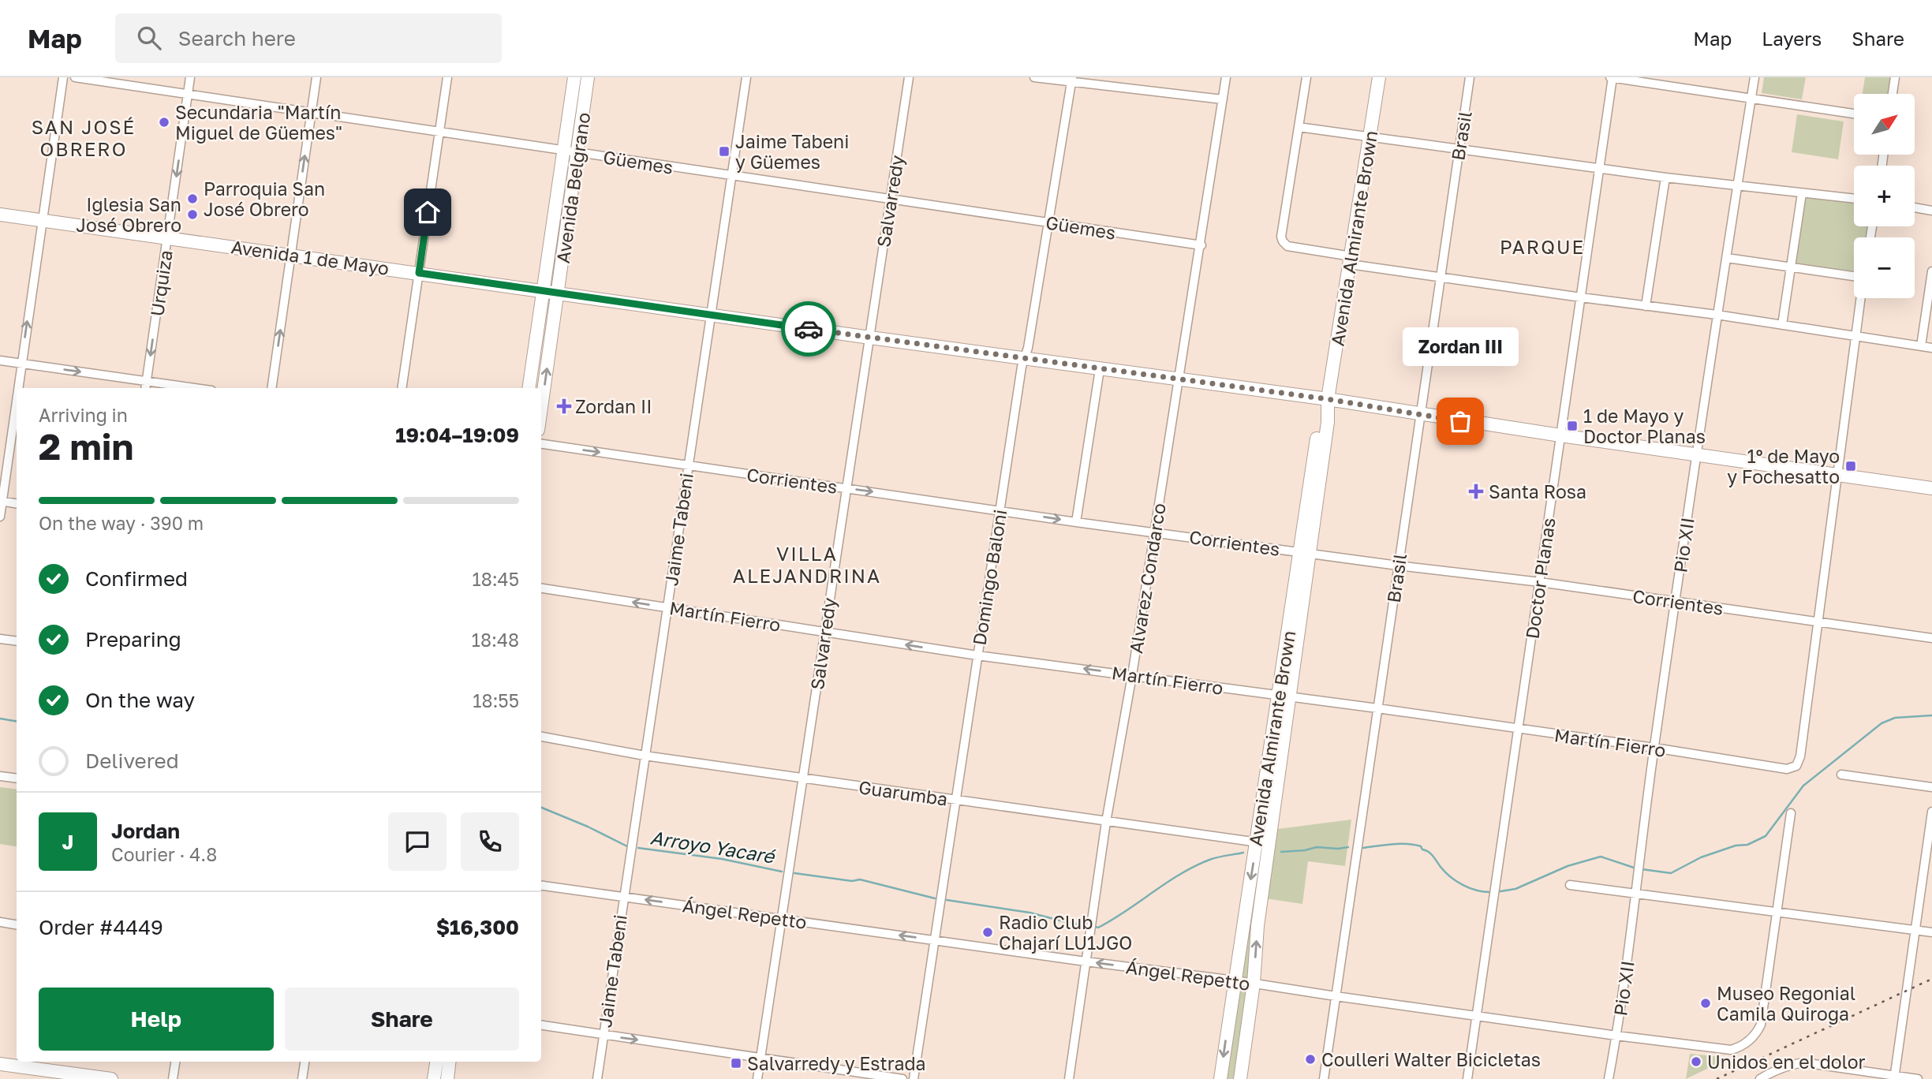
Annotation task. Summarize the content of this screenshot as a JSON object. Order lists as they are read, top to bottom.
{
  "streets": {
    "main road": ["Avenida Belgrano", "Avenida Almirante Brown", "Avenida 1 de Mayo"],
    "street": [
      "Brasil",
      "Güemes",
      "Salvarredy",
      "Urquiza",
      "Corrientes",
      "Jaime Tabeni",
      "Pio XII",
      "Domingo Baloni",
      "Alvarez Condarco",
      "Doctor Planas",
      "Martín Fierro",
      "Guarumba",
      "Ángel Repetto"
    ]
  },
  "crossings": [
    ["Brasil", "Avenida 1 de Mayo"],
    ["Brasil", "Corrientes"],
    ["Brasil", "Martín Fierro"],
    ["Brasil", "Ángel Repetto"],
    ["Güemes", "Avenida Belgrano"],
    ["Güemes", "Salvarredy"],
    ["Güemes", "Urquiza"],
    ["Güemes", "Jaime Tabeni"],
    ["Güemes", "Domingo Baloni"],
    ["Güemes", "Alvarez Condarco"],
    ["Avenida Belgrano", "Avenida 1 de Mayo"],
    ["Salvarredy", "Avenida 1 de Mayo"],
    ["Salvarredy", "Corrientes"],
    ["Salvarredy", "Martín Fierro"],
    ["Salvarredy", "Guarumba"],
    ["Salvarredy", "Ángel Repetto"],
    ["Avenida Almirante Brown", "Avenida 1 de Mayo"],
    ["Avenida Almirante Brown", "Corrientes"],
    ["Avenida Almirante Brown", "Martín Fierro"],
    ["Avenida Almirante Brown", "Guarumba"],
    ["Avenida Almirante Brown", "Ángel Repetto"],
    ["Avenida 1 de Mayo", "Urquiza"],
    ["Avenida 1 de Mayo", "Jaime Tabeni"],
    ["Avenida 1 de Mayo", "Pio XII"],
    ["Avenida 1 de Mayo", "Domingo Baloni"],
    ["Avenida 1 de Mayo", "Alvarez Condarco"],
    ["Avenida 1 de Mayo", "Doctor Planas"],
    ["Corrientes", "Jaime Tabeni"],
    ["Corrientes", "Pio XII"],
    ["Corrientes", "Domingo Baloni"],
    ["Corrientes", "Alvarez Condarco"],
    ["Corrientes", "Doctor Planas"],
    ["Corrientes", "Martín Fierro"],
    ["Jaime Tabeni", "Martín Fierro"],
    ["Jaime Tabeni", "Guarumba"],
    ["Jaime Tabeni", "Ángel Repetto"],
    ["Pio XII", "Martín Fierro"],
    ["Pio XII", "Ángel Repetto"],
    ["Domingo Baloni", "Martín Fierro"],
    ["Domingo Baloni", "Guarumba"],
    ["Domingo Baloni", "Ángel Repetto"],
    ["Alvarez Condarco", "Martín Fierro"],
    ["Alvarez Condarco", "Guarumba"],
    ["Alvarez Condarco", "Ángel Repetto"],
    ["Doctor Planas", "Martín Fierro"],
    ["Doctor Planas", "Ángel Repetto"]
  ],
  "one_way": ["Urquiza"],
  "districts": ["SAN JOSÉ OBRERO", "PARQUE", "VILLA ALEJANDRINA"],
  "water": ["Arroyo Yacaré"],
  "places": {
    "other": [
      "Secundaria \"Martín Miguel de Güemes\"",
      "Parroquia San José Obrero",
      "Iglesia San José Obrero",
      "Zordan III",
      "Radio Club Chajarí LU1JGO",
      "Museo Regonial Camila Quiroga",
      "Coulleri Walter Bicicletas",
      "Unidos en el dolor"
    ],
    "transit": [
      "Jaime Tabeni y Güemes",
      "1 de Mayo y Doctor Planas",
      "1º de Mayo y Fochesatto",
      "Salvarredy y Estrada"
    ],
    "health": ["Zordan II", "Santa Rosa"]
  },
  "north": "top right",
  "page": {
    "header": "Map",
    "search": "Search here",
    "nav": ["Map", "Layers", "Share"],
    "map_buttons": ["+", "−"],
    "bubble": "Zordan III",
    "heading": ["2 min", "Arriving in", "19:04–19:09"],
    "panel": [
      "Jordan",
      "Courier · 4.8",
      "Order #4449",
      "$16,300"
    ],
    "bar": "On the way · 390 m",
    "list": [
      ["Confirmed", "18:45"],
      ["Preparing", "18:48"],
      ["On the way", "18:55"],
      "Delivered"
    ],
    "round": "J",
    "buttons": ["Help", "Share"]
  }
}
